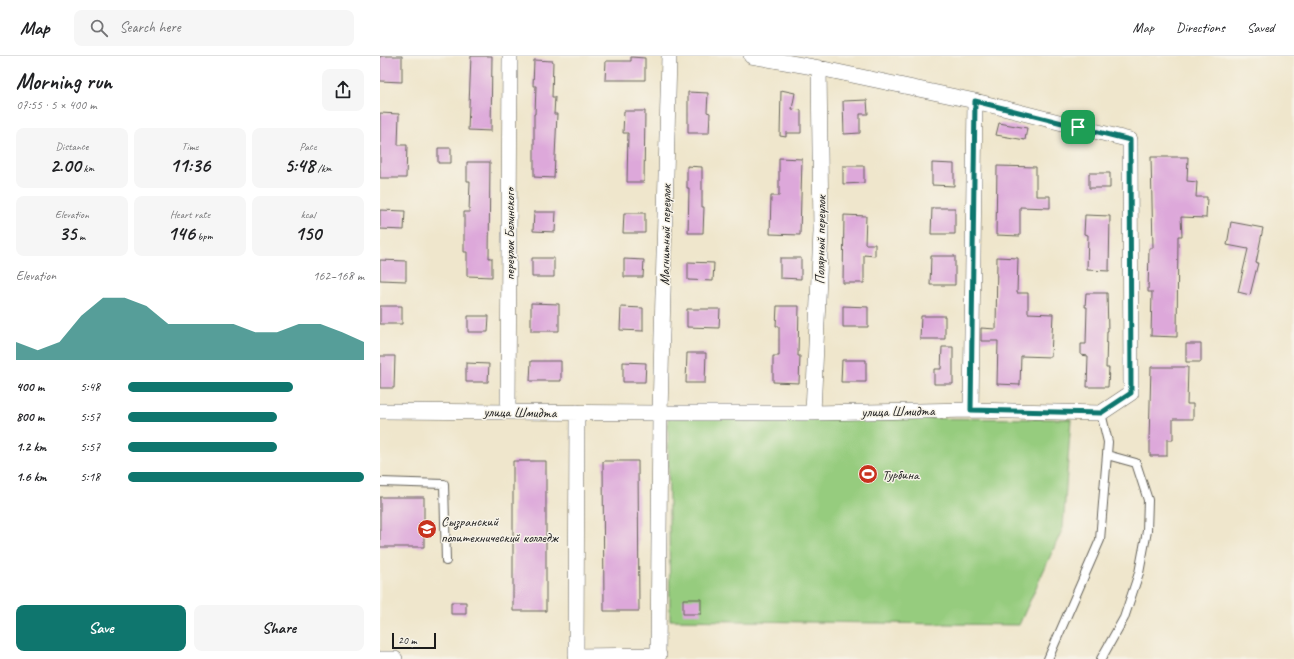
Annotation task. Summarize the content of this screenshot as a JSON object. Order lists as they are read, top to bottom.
{
  "streets": {
    "street": [
      "переулок Белинского",
      "Магнитный переулок",
      "Полярный переулок",
      "улица Шмидта"
    ]
  },
  "crossings": [
    ["переулок Белинского", "улица Шмидта"],
    ["Магнитный переулок", "улица Шмидта"],
    ["Полярный переулок", "улица Шмидта"]
  ],
  "places": {
    "sports": ["Турбина"],
    "school or university": ["Сызранский политехнический колледж"]
  },
  "scale_bar": "20 m",
  "page": {
    "header": "Map",
    "search": "Search here",
    "nav": ["Map", "Directions", "Saved"],
    "heading": ["Morning run", "07:55 · 5 × 400 m"],
    "stats": [
      ["Distance", "2.00 km"],
      ["Time", "11:36"],
      ["Pace", "5:48 /km"],
      ["Elevation", "35 m"],
      ["Heart rate", "146 bpm"],
      ["kcal", "150"]
    ],
    "chart": ["Elevation", "162–168 m"],
    "list": [
      {
        "name": "400 m",
        "note": "5:48"
      },
      {
        "name": "800 m",
        "note": "5:57"
      },
      {
        "name": "1.2 km",
        "note": "5:57"
      },
      {
        "name": "1.6 km",
        "note": "5:18"
      }
    ],
    "buttons": ["Save", "Share"],
    "scale": "20 m"
  }
}
